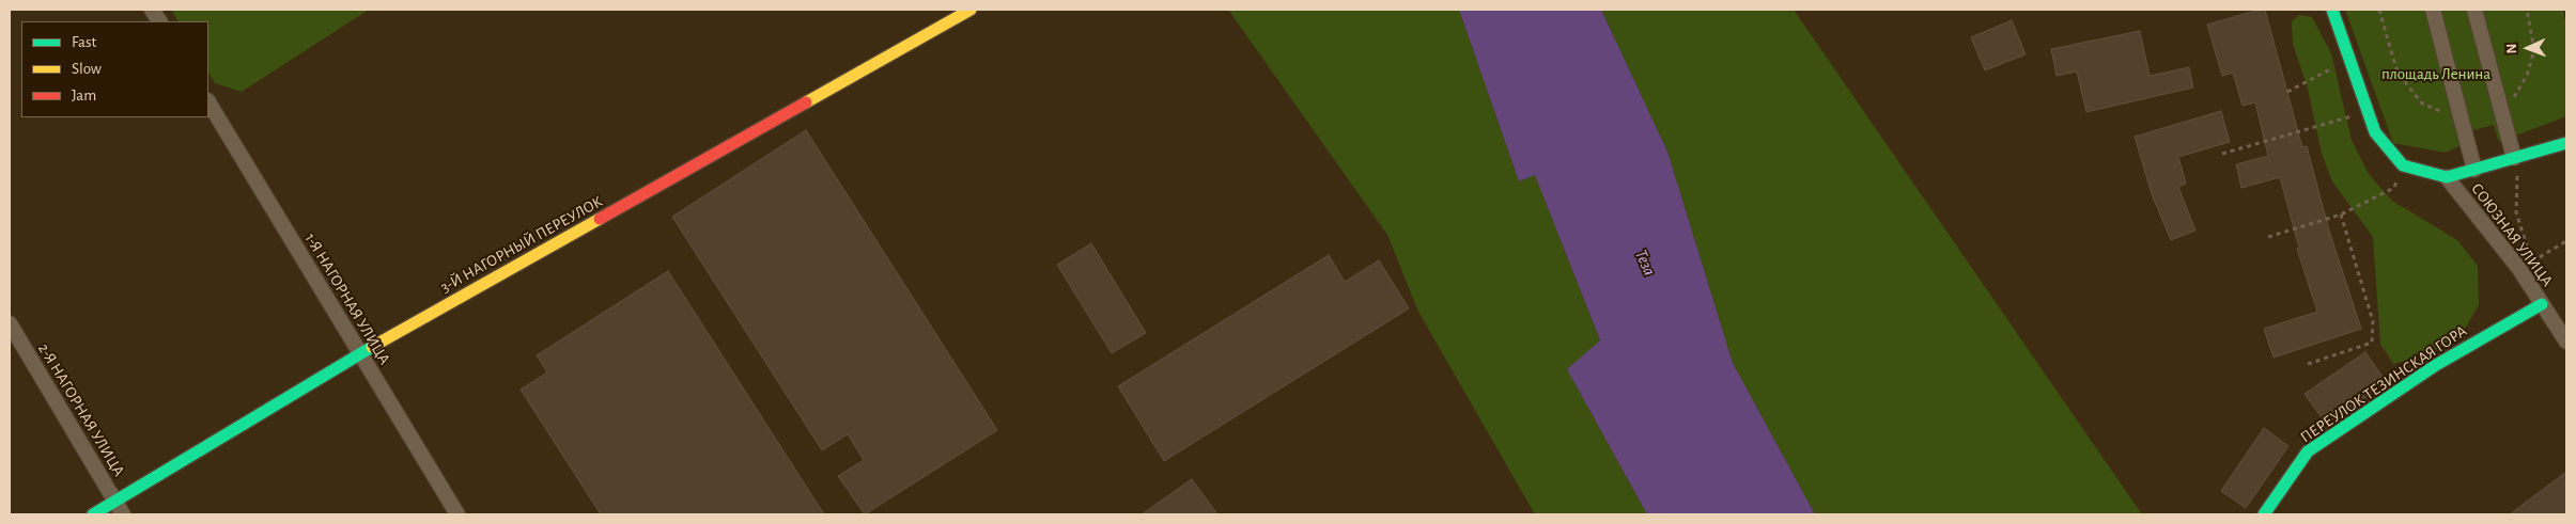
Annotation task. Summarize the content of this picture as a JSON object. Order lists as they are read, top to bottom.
{
  "streets": {
    "street": [
      "СОЮЗНАЯ УЛИЦА",
      "3-Й НАГОРНЫЙ ПЕРЕУЛОК",
      "1-Я НАГОРНАЯ УЛИЦА",
      "ПЕРЕУЛОК ТЕЗИНСКАЯ ГОРА",
      "2-Я НАГОРНАЯ УЛИЦА"
    ]
  },
  "crossings": [
    ["СОЮЗНАЯ УЛИЦА", "ПЕРЕУЛОК ТЕЗИНСКАЯ ГОРА"],
    ["3-Й НАГОРНЫЙ ПЕРЕУЛОК", "1-Я НАГОРНАЯ УЛИЦА"],
    ["3-Й НАГОРНЫЙ ПЕРЕУЛОК", "2-Я НАГОРНАЯ УЛИЦА"]
  ],
  "water": ["Теза"],
  "parks": ["площадь Ленина"],
  "legend": ["Fast", "Slow", "Jam"],
  "north": "left"
}
